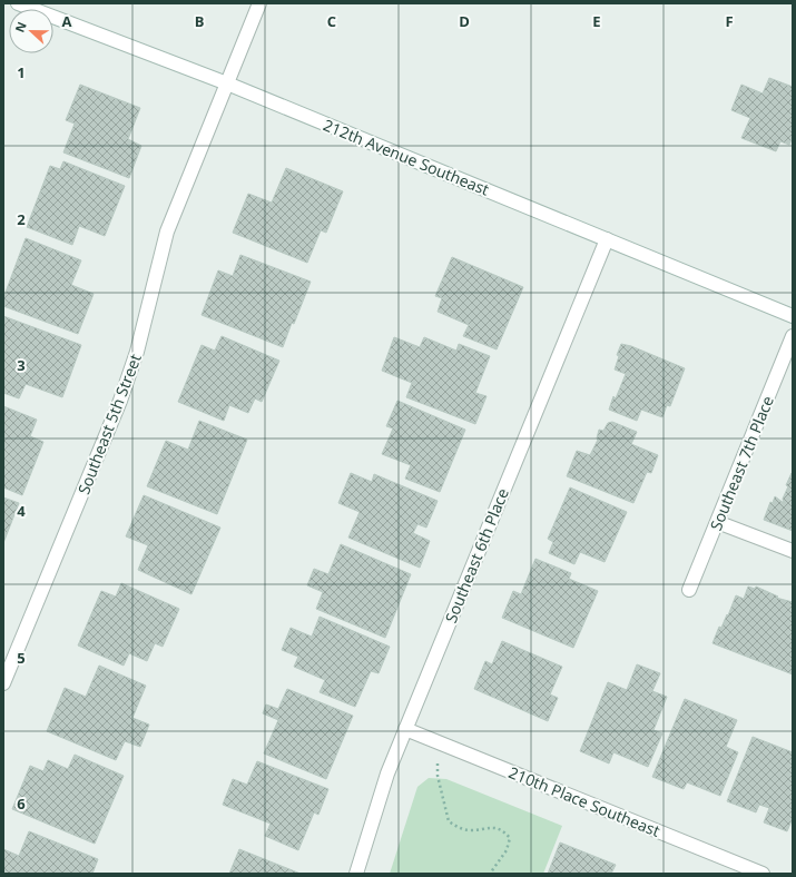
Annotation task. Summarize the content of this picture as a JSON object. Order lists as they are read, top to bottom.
{
  "streets": {
    "street": [
      "212th Avenue Southeast",
      "Southeast 5th Street",
      "Southeast 7th Place",
      "Southeast 6th Place",
      "210th Place Southeast"
    ]
  },
  "crossings": [
    ["212th Avenue Southeast", "Southeast 5th Street"],
    ["212th Avenue Southeast", "Southeast 6th Place"],
    ["Southeast 6th Place", "210th Place Southeast"]
  ],
  "north": "left",
  "grid": {
    "columns": [
      "A",
      "B",
      "C",
      "D",
      "E",
      "F"
    ],
    "rows": [
      "1",
      "2",
      "3",
      "4",
      "5",
      "6"
    ]
  }
}
